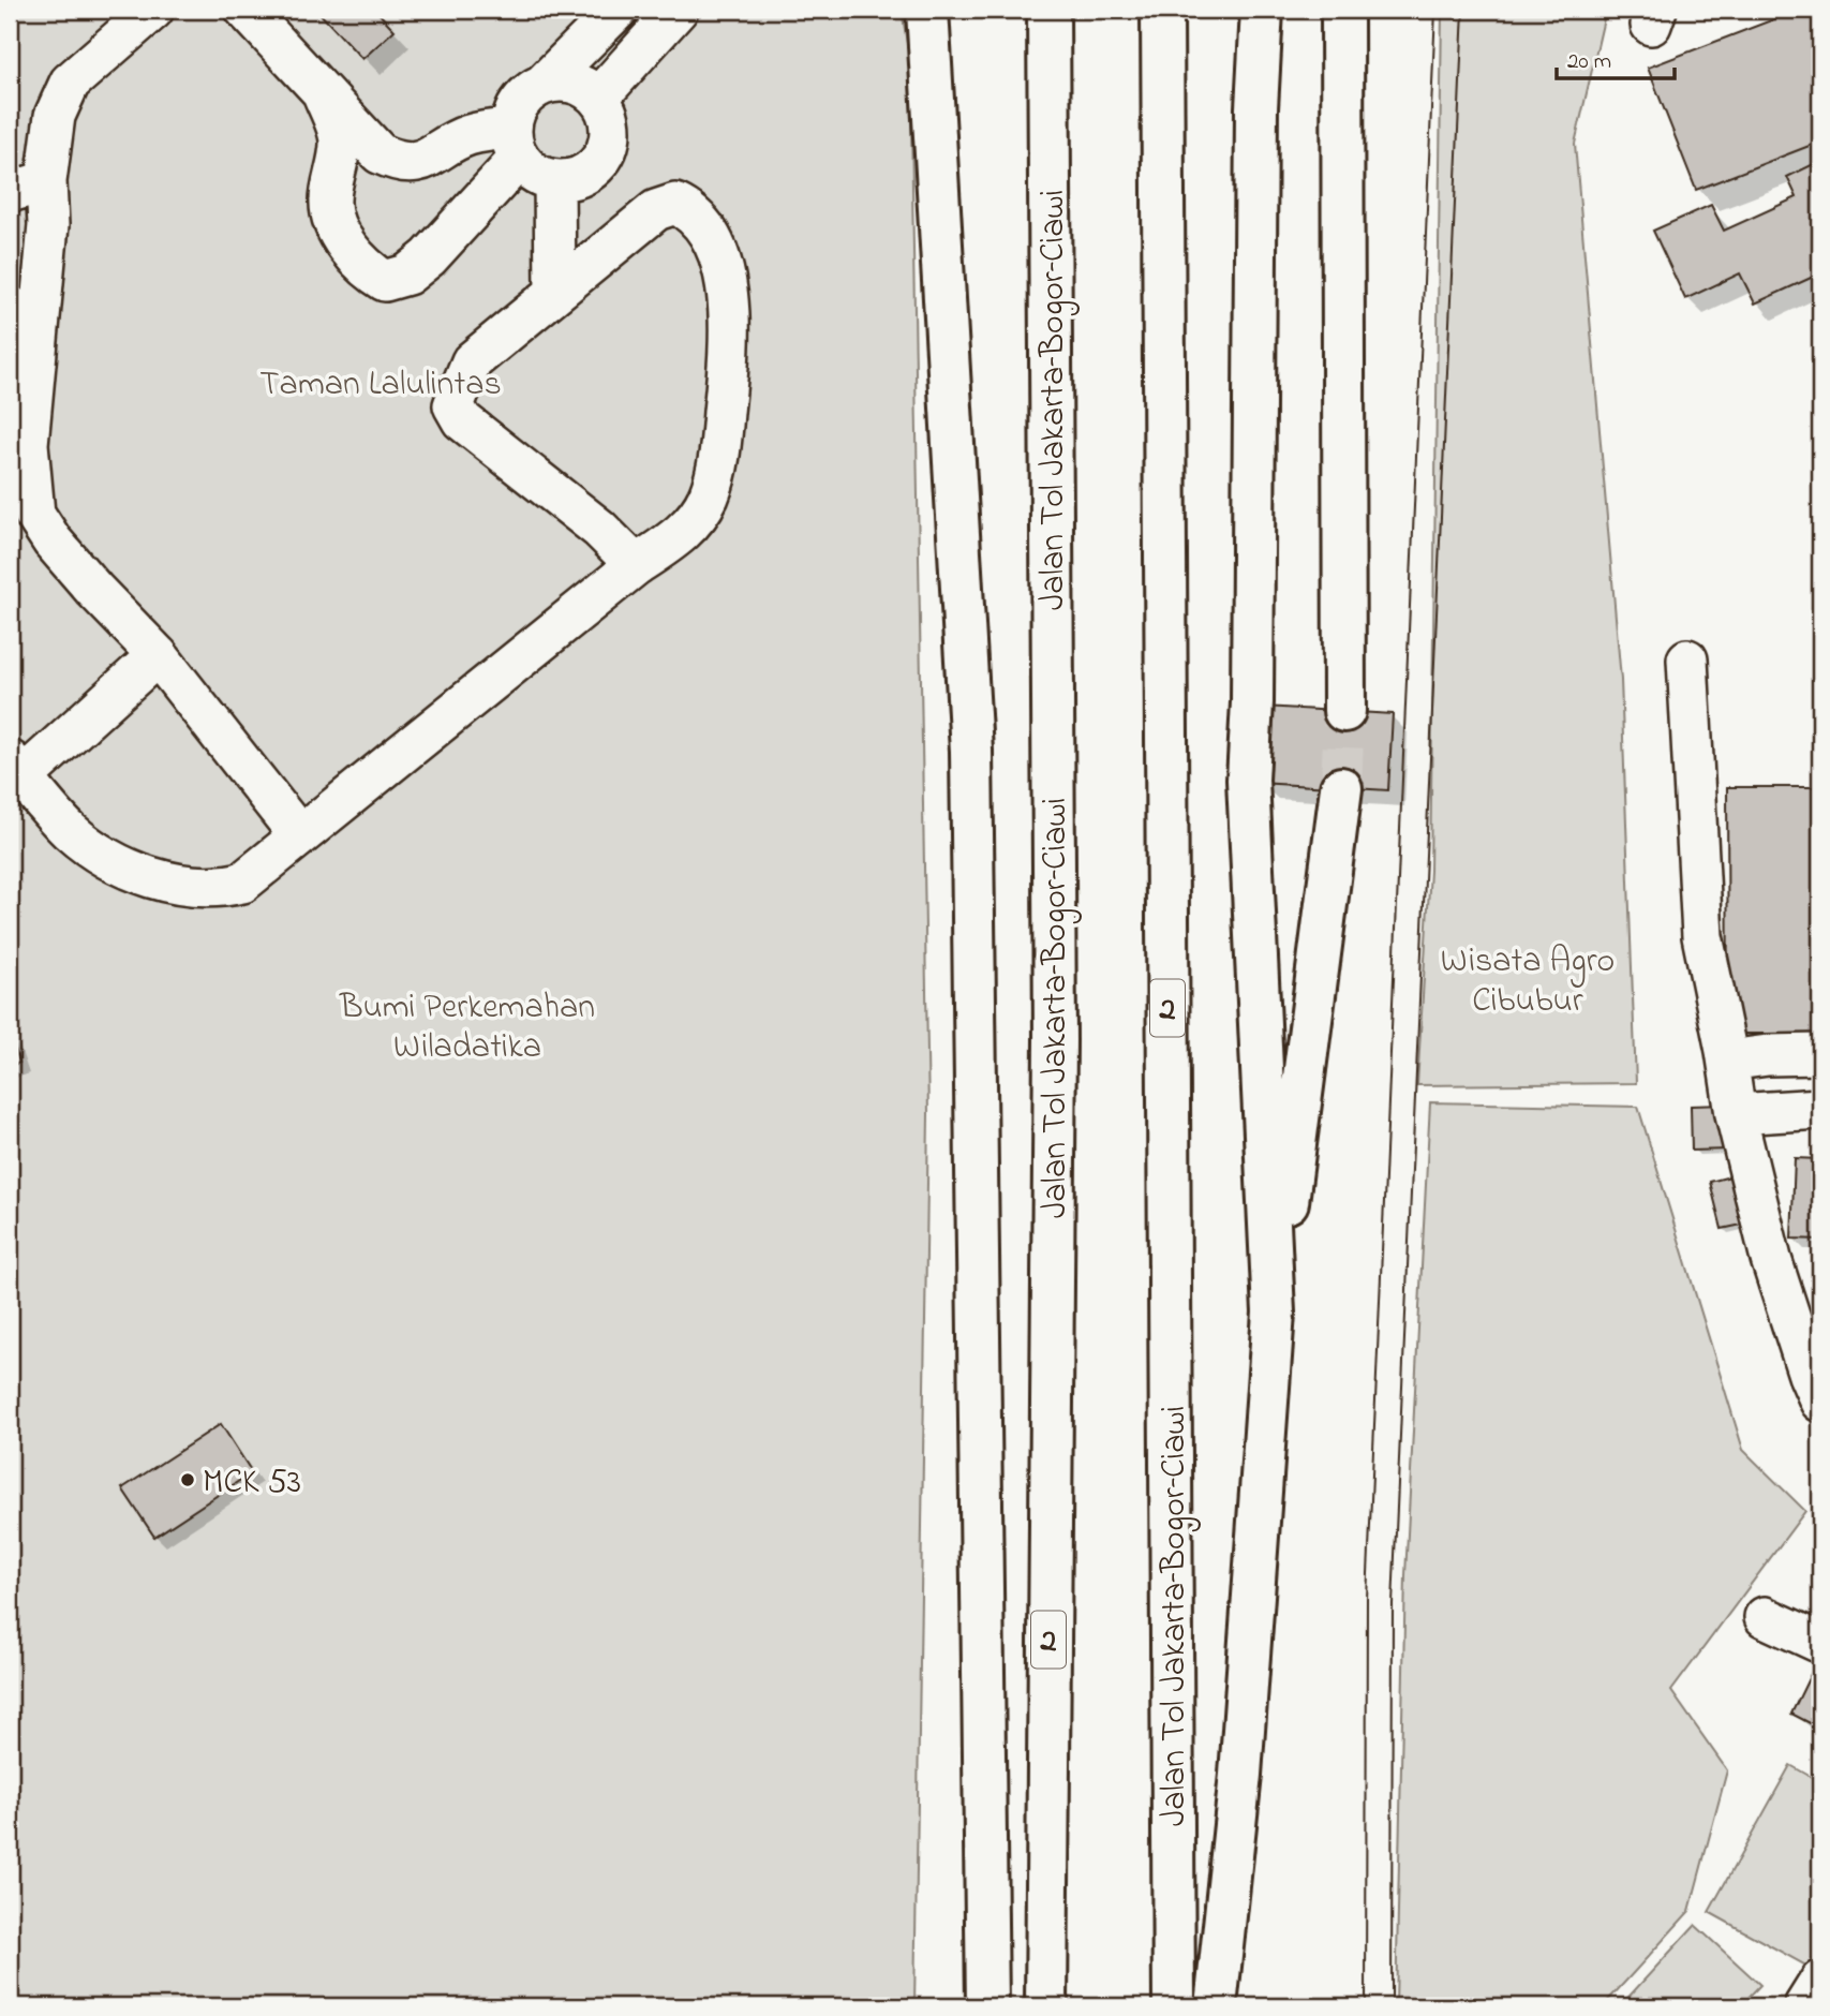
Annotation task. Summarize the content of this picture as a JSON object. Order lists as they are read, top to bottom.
{
  "streets": {
    "highway": ["Jalan Tol Jakarta–Bogor–Ciawi", "2"]
  },
  "parks": ["Taman Lalulintas", "Wisata Agro Cibubur", "Bumi Perkemahan Wiladatika"],
  "places": ["MCK 53"],
  "scale_bar": "20 m"
}
